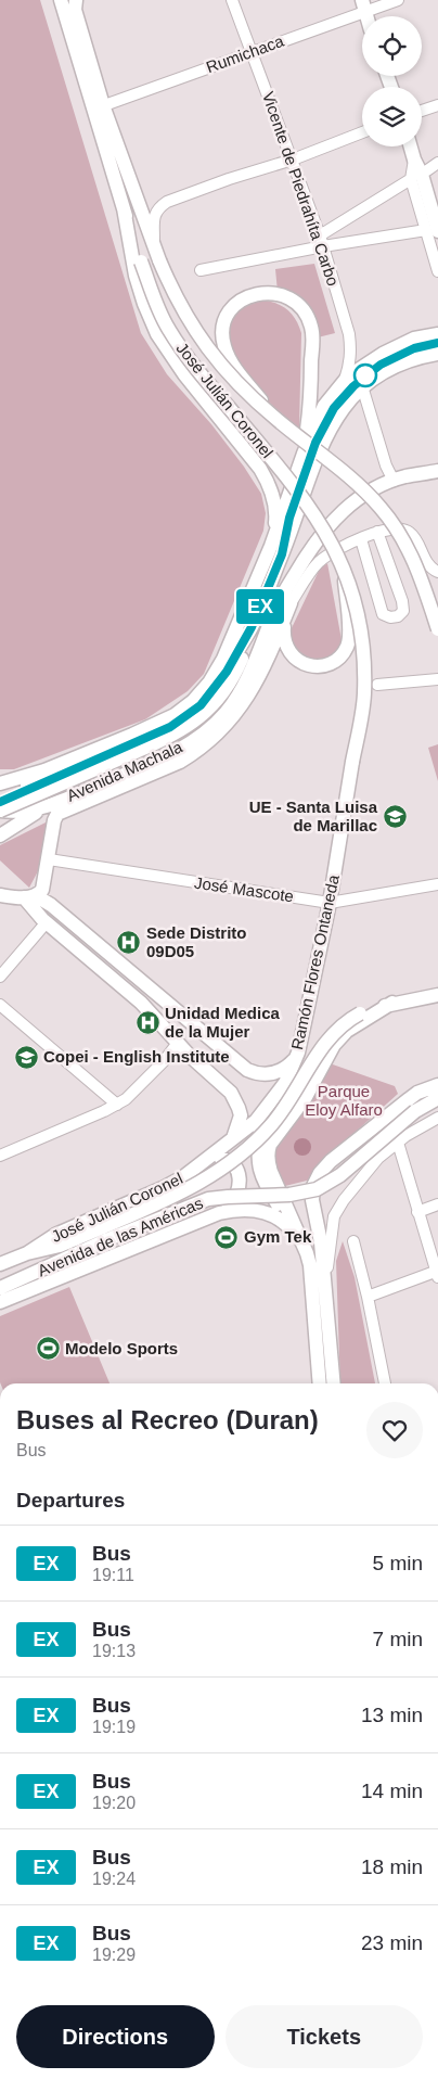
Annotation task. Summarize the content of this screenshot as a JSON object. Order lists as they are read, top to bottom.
{
  "streets": {
    "main road": [
      "José Julián Coronel",
      "Avenida Machala",
      "Ramón Flores Ontaneda",
      "Avenida de las Américas"
    ],
    "street": ["Rumichaca", "Vicente de Piedrahíta Carbo", "José Mascote"]
  },
  "crossings": [
    ["Rumichaca", "Vicente de Piedrahíta Carbo"],
    ["Rumichaca", "José Julián Coronel"],
    ["José Julián Coronel", "Ramón Flores Ontaneda"],
    ["José Julián Coronel", "Avenida de las Américas"],
    ["Avenida Machala", "José Mascote"],
    ["José Mascote", "Ramón Flores Ontaneda"]
  ],
  "parks": ["Parque Eloy Alfaro"],
  "places": {
    "school or university": ["UE - Santa Luisa de Marillac", "Copei - English Institute"],
    "hospital": ["Sede Distrito 09D05", "Unidad Medica de la Mujer"],
    "sports": ["Gym Tek", "Modelo Sports"]
  },
  "lines": ["bus line EX"],
  "page": {
    "on_map": "EX",
    "heading": [
      ["Buses al Recreo (Duran)", "Bus"],
      "Departures"
    ],
    "list": [
      {
        "mark": "EX",
        "name": "Bus",
        "note": "19:11",
        "value": "5 min"
      },
      {
        "mark": "EX",
        "name": "Bus",
        "note": "19:13",
        "value": "7 min"
      },
      {
        "mark": "EX",
        "name": "Bus",
        "note": "19:19",
        "value": "13 min"
      },
      {
        "mark": "EX",
        "name": "Bus",
        "note": "19:20",
        "value": "14 min"
      },
      {
        "mark": "EX",
        "name": "Bus",
        "note": "19:24",
        "value": "18 min"
      },
      {
        "mark": "EX",
        "name": "Bus",
        "note": "19:29",
        "value": "23 min"
      }
    ],
    "buttons": ["Directions", "Tickets"]
  }
}
